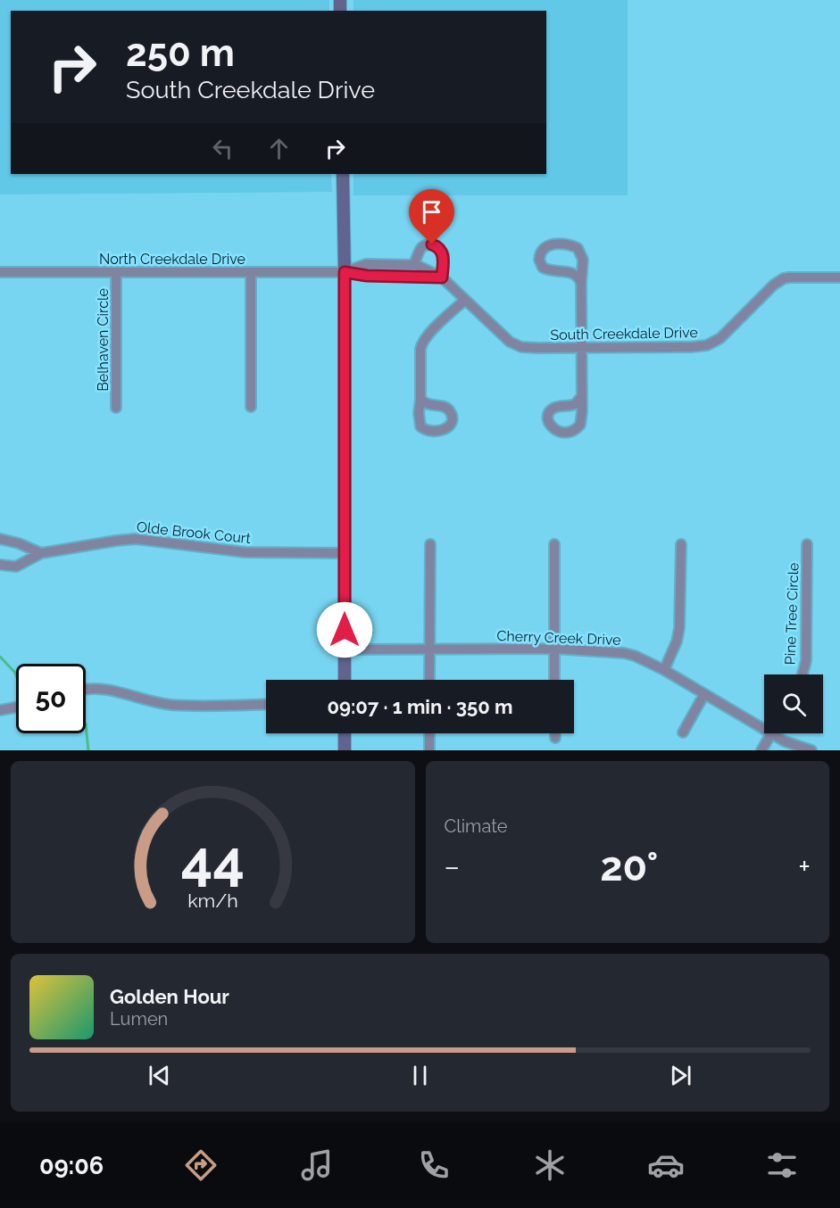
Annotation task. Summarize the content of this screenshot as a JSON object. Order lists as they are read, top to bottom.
{
  "streets": {
    "street": [
      "North Creekdale Drive",
      "South Creekdale Drive",
      "Belhaven Circle",
      "Olde Brook Court",
      "Pine Tree Circle",
      "Cherry Creek Drive"
    ]
  },
  "crossings": [
    ["North Creekdale Drive", "South Creekdale Drive"],
    ["North Creekdale Drive", "Belhaven Circle"]
  ],
  "page": {
    "turn": ["250 m", "South Creekdale Drive"],
    "limit": "50",
    "trip": "09:07 · 1 min · 350 m",
    "tile": "Climate",
    "heat": ["−", "20°", "+"],
    "song": ["Golden Hour", "Lumen"],
    "tabs": "09:06",
    "gauge": ["44", "km/h"]
  }
}
